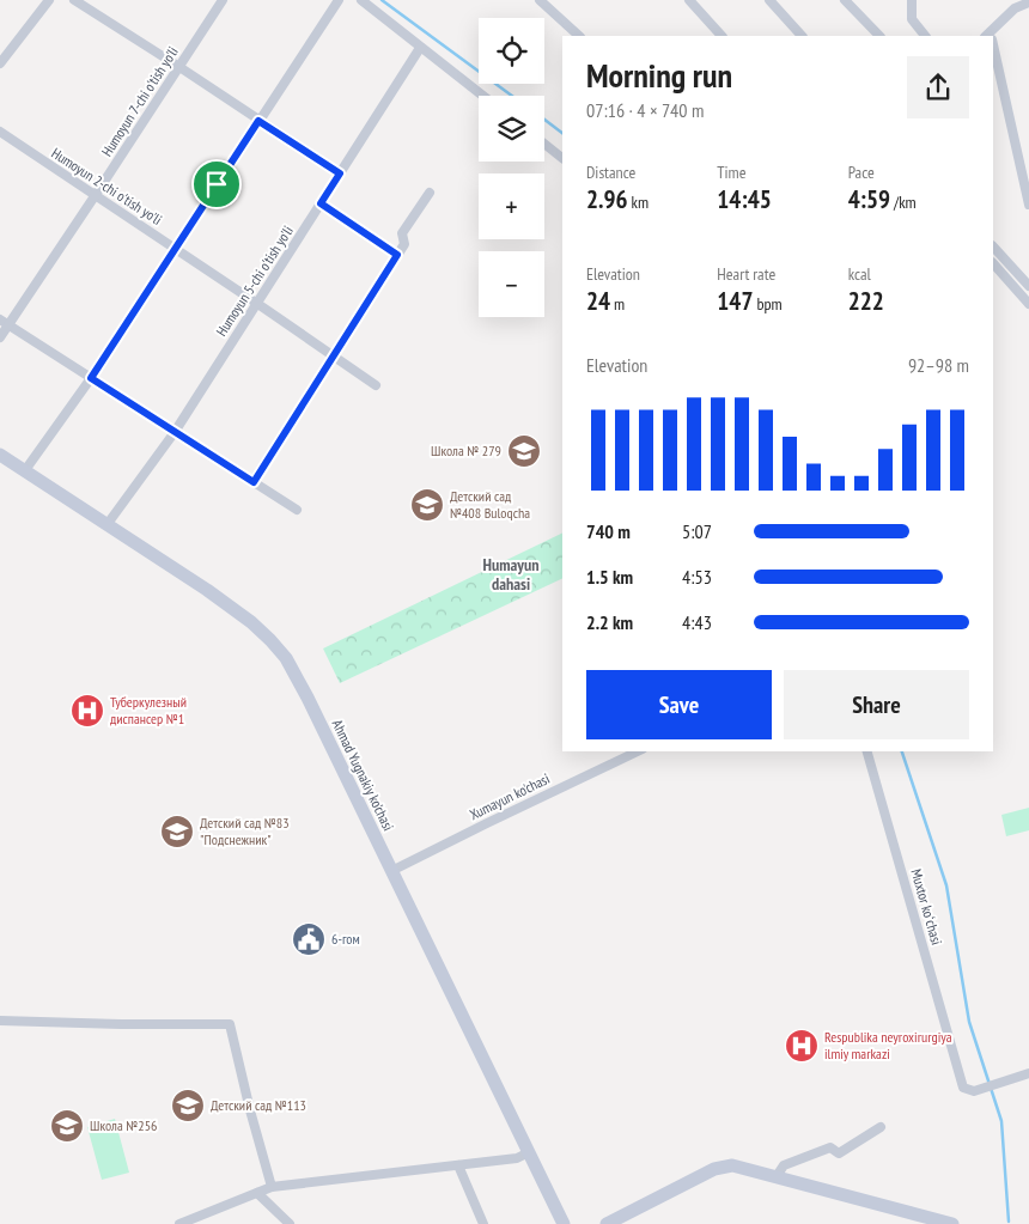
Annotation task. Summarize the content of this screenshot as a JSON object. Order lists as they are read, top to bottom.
{
  "streets": {
    "street": [
      "Humoyun 7-chi o'tish yo'li",
      "Humoyun 2-chi o'tish yo'li",
      "Humoyun 5-chi o'tish yo'li",
      "Ahmad Yugnakiy ko'chasi",
      "Xumayun ko'chasi",
      "Muxtor koʻchasi"
    ]
  },
  "crossings": [
    ["Humoyun 7-chi o'tish yo'li", "Humoyun 2-chi o'tish yo'li"],
    ["Humoyun 2-chi o'tish yo'li", "Humoyun 5-chi o'tish yo'li"],
    ["Humoyun 5-chi o'tish yo'li", "Ahmad Yugnakiy ko'chasi"],
    ["Ahmad Yugnakiy ko'chasi", "Xumayun ko'chasi"]
  ],
  "districts": ["Humayun dahasi"],
  "places": {
    "school or university": [
      "Школа № 279",
      "Детский сад №408 Buloqcha",
      "Детский сад №83 \"Подснежник\"",
      "Детский сад №113",
      "Школа №256"
    ],
    "hospital": ["Туберкулезный диспансер №1", "Respublika neyroxirurgiya ilmiy markazi"],
    "public building": ["6-гом"]
  },
  "page": {
    "map_buttons": ["+", "−"],
    "heading": ["Morning run", "07:16 · 4 × 740 m"],
    "stats": [
      ["Distance", "2.96 km"],
      ["Time", "14:45"],
      ["Pace", "4:59 /km"],
      ["Elevation", "24 m"],
      ["Heart rate", "147 bpm"],
      ["kcal", "222"]
    ],
    "chart": ["Elevation", "92–98 m"],
    "list": [
      {
        "name": "740 m",
        "note": "5:07"
      },
      {
        "name": "1.5 km",
        "note": "4:53"
      },
      {
        "name": "2.2 km",
        "note": "4:43"
      }
    ],
    "buttons": ["Save", "Share"]
  }
}
